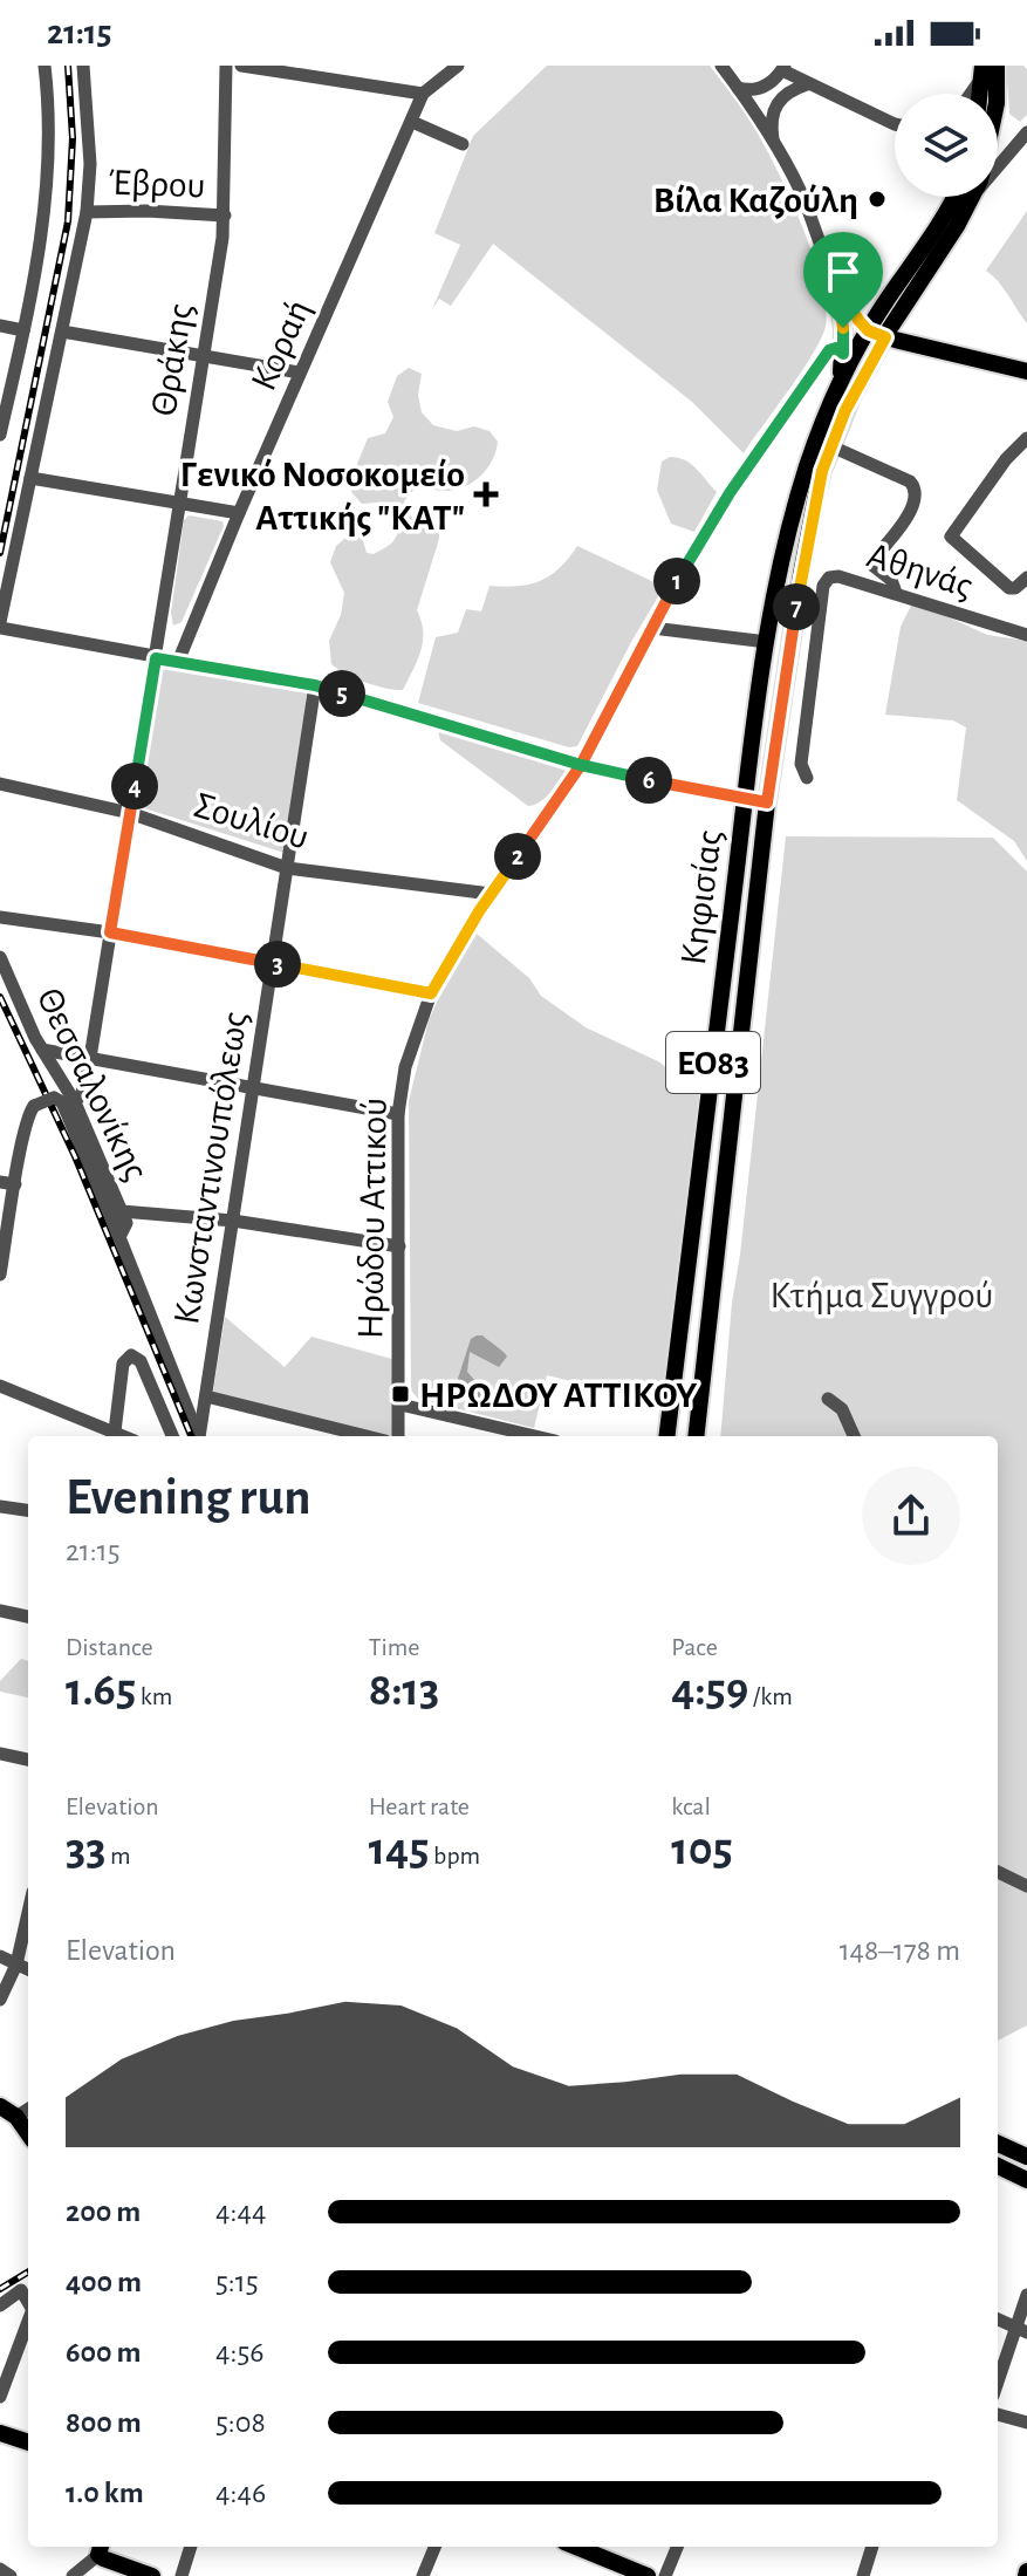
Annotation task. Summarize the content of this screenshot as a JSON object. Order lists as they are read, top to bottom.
{
  "streets": {
    "main road": ["Κηφισίας", "ΕΟ83"],
    "street": [
      "Έβρου",
      "Κοραή",
      "Θράκης",
      "Αθηνάς",
      "Σουλίου",
      "Θεσσαλονίκης",
      "Κωνσταντινουπόλεως",
      "Ηρώδου Αττικού"
    ]
  },
  "crossings": [
    ["Έβρου", "Θράκης"],
    ["Θράκης", "Σουλίου"],
    ["Θράκης", "Θεσσαλονίκης"],
    ["Σουλίου", "Κωνσταντινουπόλεως"],
    ["Σουλίου", "Ηρώδου Αττικού"]
  ],
  "parks": ["Κτήμα Συγγρού"],
  "places": {
    "other": ["Βίλα Καζούλη"],
    "health": ["Γενικό Νοσοκομείο Αττικής \"ΚΑΤ\""],
    "transit": ["ΗΡΩΔΟΥ ΑΤΤΙΚΟΥ"]
  },
  "page": {
    "status": "21:15",
    "pins": [
      "1",
      "7",
      "5",
      "6",
      "4",
      "2",
      "3"
    ],
    "heading": ["Evening run", "21:15"],
    "stats": [
      ["Distance", "1.65 km"],
      ["Time", "8:13"],
      ["Pace", "4:59 /km"],
      ["Elevation", "33 m"],
      ["Heart rate", "145 bpm"],
      ["kcal", "105"]
    ],
    "chart": ["Elevation", "148–178 m"],
    "list": [
      {
        "name": "200 m",
        "note": "4:44"
      },
      {
        "name": "400 m",
        "note": "5:15"
      },
      {
        "name": "600 m",
        "note": "4:56"
      },
      {
        "name": "800 m",
        "note": "5:08"
      },
      {
        "name": "1.0 km",
        "note": "4:46"
      }
    ]
  }
}
